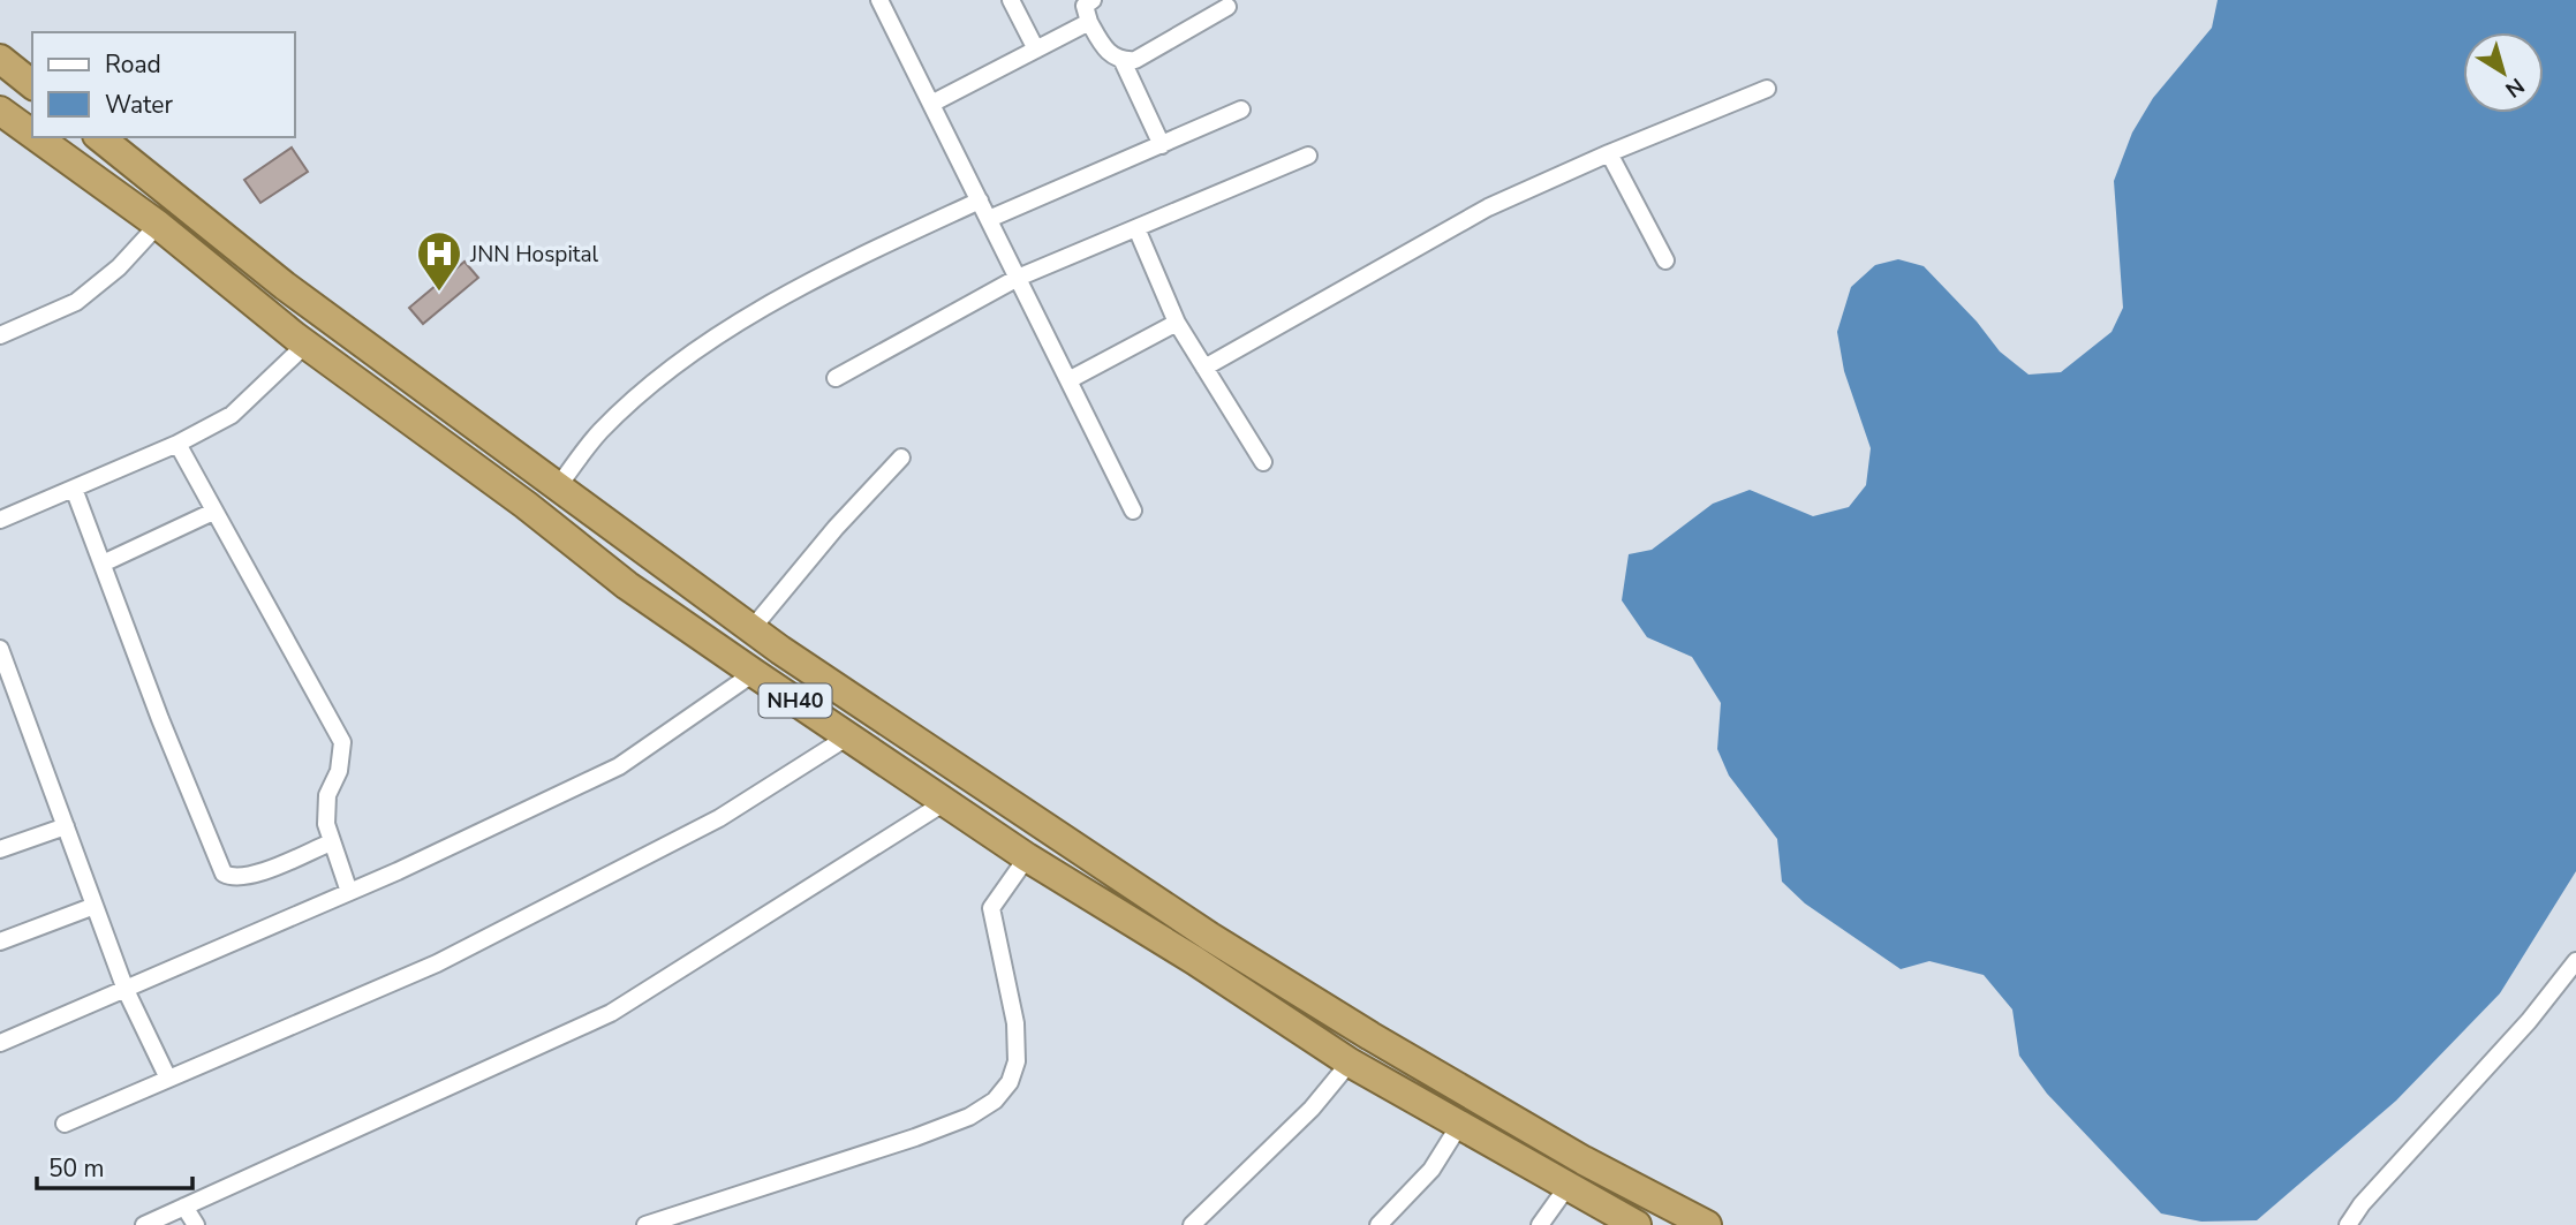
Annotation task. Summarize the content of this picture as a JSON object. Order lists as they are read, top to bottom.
{
  "streets": {
    "highway": ["NH40"]
  },
  "places": {
    "hospital": ["JNN Hospital"]
  },
  "legend": ["Road", "Water"],
  "scale_bar": "50 m",
  "north": "bottom right"
}
